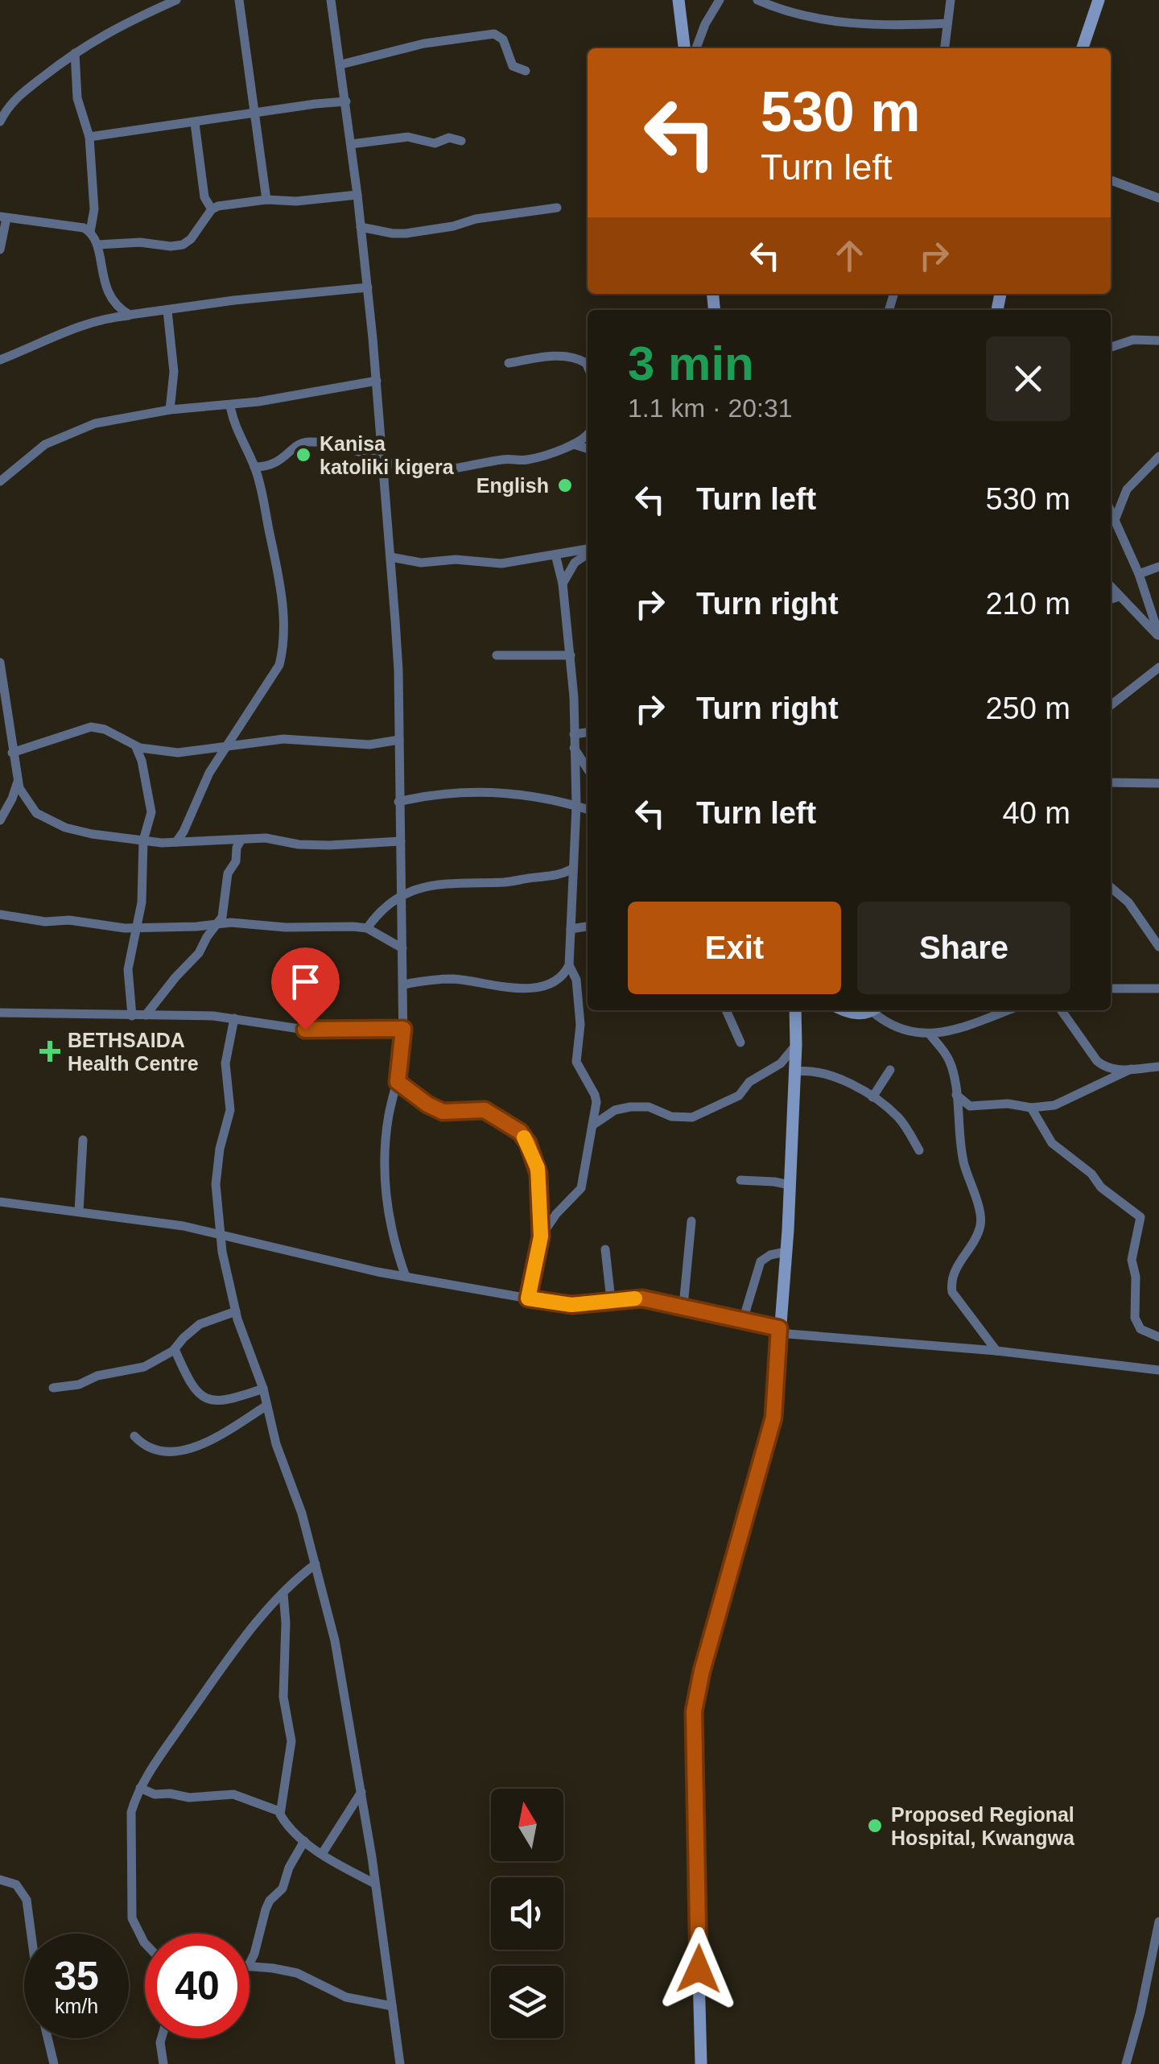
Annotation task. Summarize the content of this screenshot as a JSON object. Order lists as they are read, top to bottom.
{
  "places": {
    "other": ["Kanisa katoliki kigera", "English", "Proposed Regional Hospital, Kwangwa"],
    "health": ["BETHSAIDA Health Centre"]
  },
  "north": "top",
  "page": {
    "turn": ["530 m", "Turn left"],
    "heading": ["3 min", "1.1 km · 20:31"],
    "list": [
      {
        "name": "Turn left",
        "value": "530 m"
      },
      {
        "name": "Turn right",
        "value": "210 m"
      },
      {
        "name": "Turn right",
        "value": "250 m"
      },
      {
        "name": "Turn left",
        "value": "40 m"
      }
    ],
    "buttons": ["Exit", "Share"],
    "speed": "35 km/h",
    "limit": "40"
  }
}
